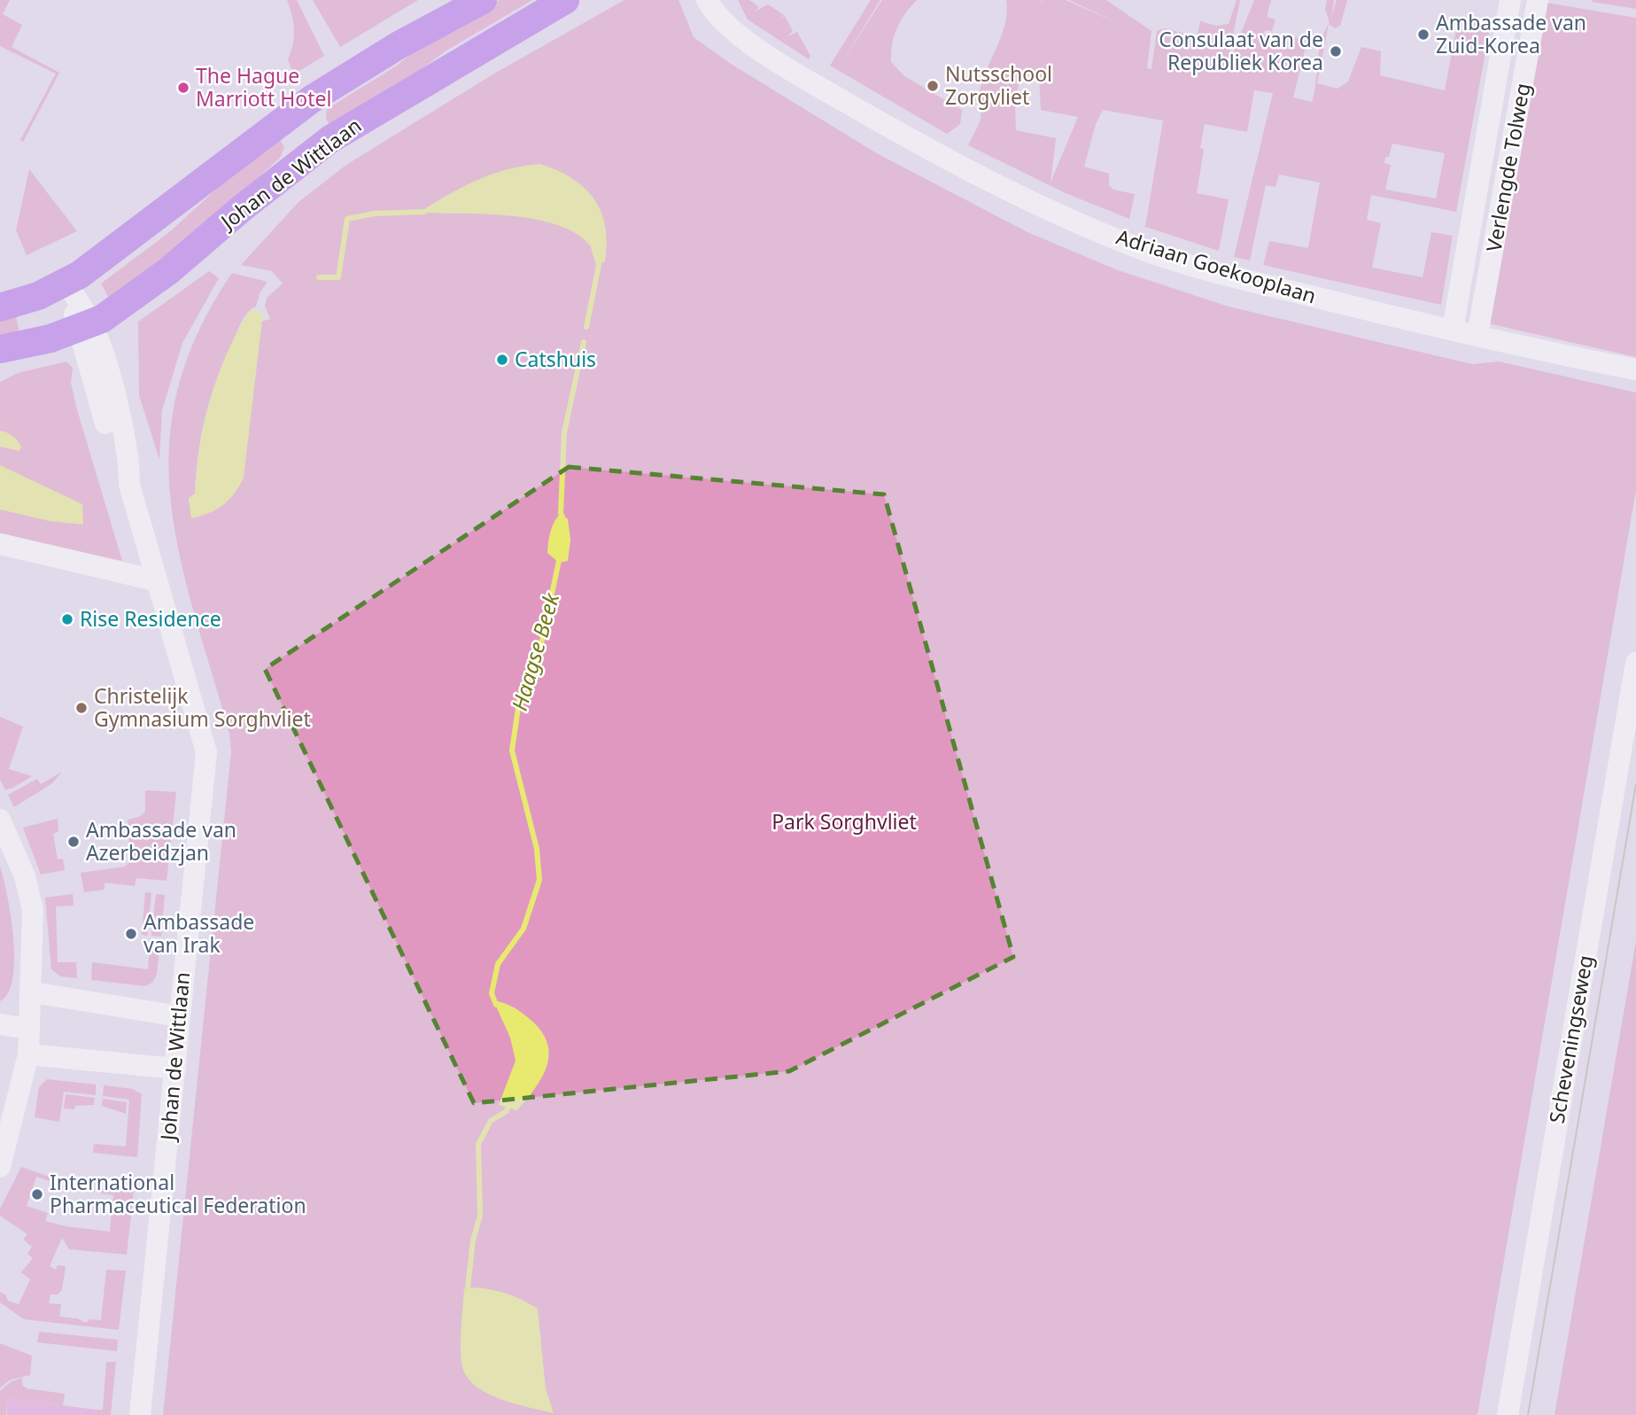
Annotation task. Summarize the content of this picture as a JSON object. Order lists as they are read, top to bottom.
{
  "streets": {
    "main road": ["Johan de Wittlaan"],
    "street": ["Verlengde Tolweg", "Adriaan Goekooplaan", "Scheveningseweg"]
  },
  "crossings": [
    ["Verlengde Tolweg", "Adriaan Goekooplaan"]
  ],
  "water": ["Haagse Beek"],
  "parks": ["Park Sorghvliet"],
  "places": [
    "Ambassade van Zuid-Korea",
    "Consulaat van de Republiek Korea",
    "Nutsschool Zorgvliet",
    "The Hague Marriott Hotel",
    "Catshuis",
    "Rise Residence",
    "Christelijk Gymnasium Sorghvliet",
    "Ambassade van Azerbeidzjan",
    "Ambassade van Irak",
    "International Pharmaceutical Federation"
  ]
}
